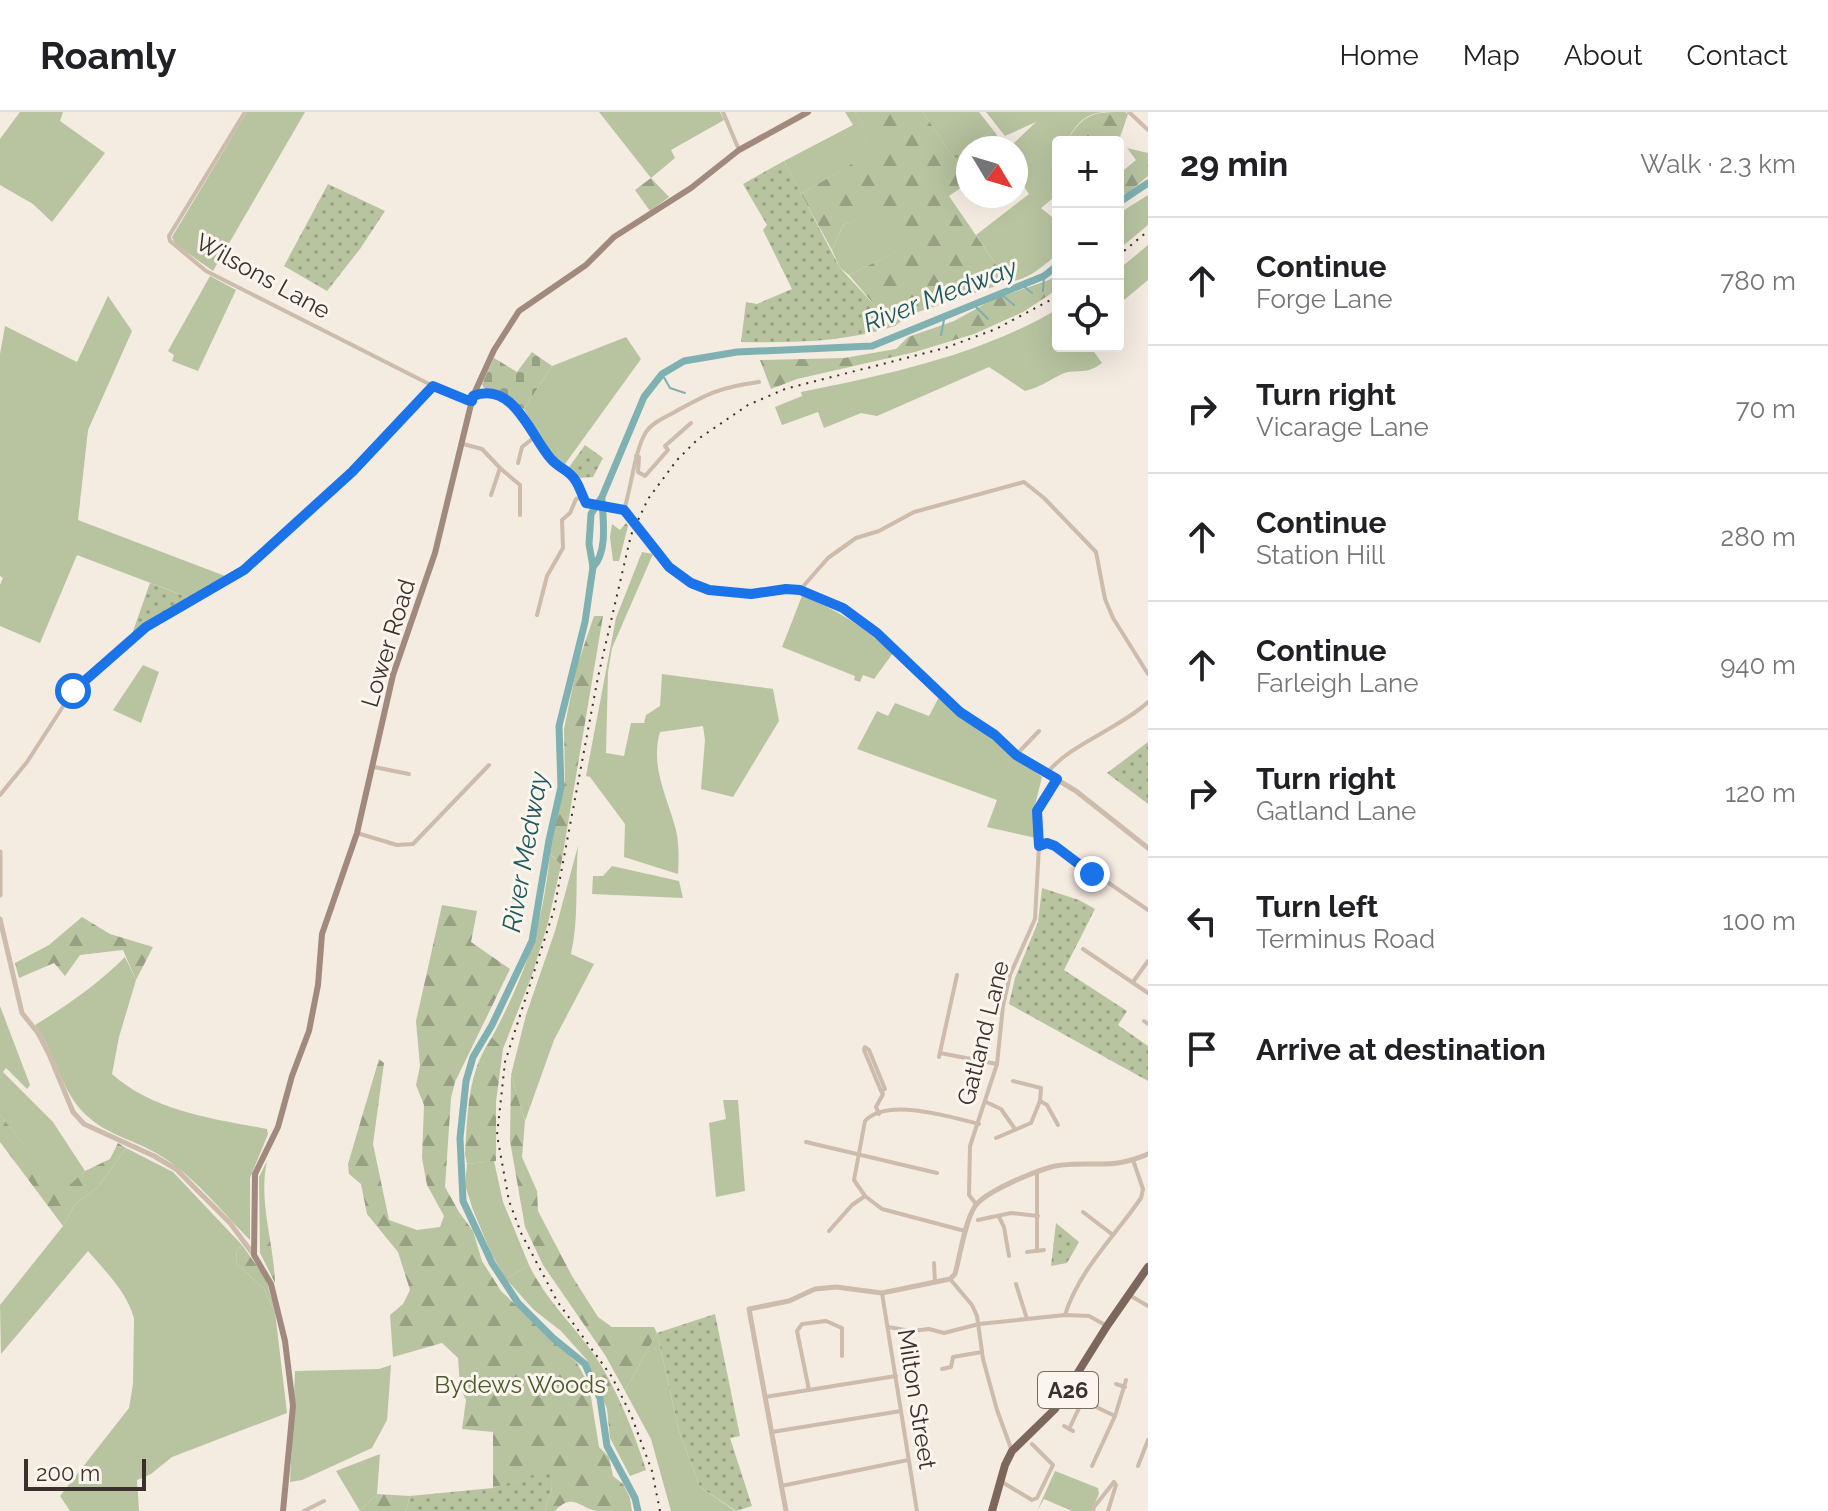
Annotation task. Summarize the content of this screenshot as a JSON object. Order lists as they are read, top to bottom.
{
  "streets": {
    "main road": ["Lower Road", "A26"],
    "street": ["Wilsons Lane", "Gatland Lane", "Milton Street"]
  },
  "water": ["River Medway"],
  "parks": ["Bydews Woods"],
  "scale_bar": "200 m",
  "north": "bottom right",
  "page": {
    "header": "Roamly",
    "nav": [
      "Home",
      "Map",
      "About",
      "Contact"
    ],
    "heading": ["29 min", "Walk · 2.3 km"],
    "map_buttons": ["+", "−"],
    "list": [
      ["Continue", "Forge Lane", "780 m"],
      ["Turn right", "Vicarage Lane", "70 m"],
      ["Continue", "Station Hill", "280 m"],
      ["Continue", "Farleigh Lane", "940 m"],
      ["Turn right", "Gatland Lane", "120 m"],
      ["Turn left", "Terminus Road", "100 m"],
      "Arrive at destination"
    ],
    "scale": "200 m"
  }
}
